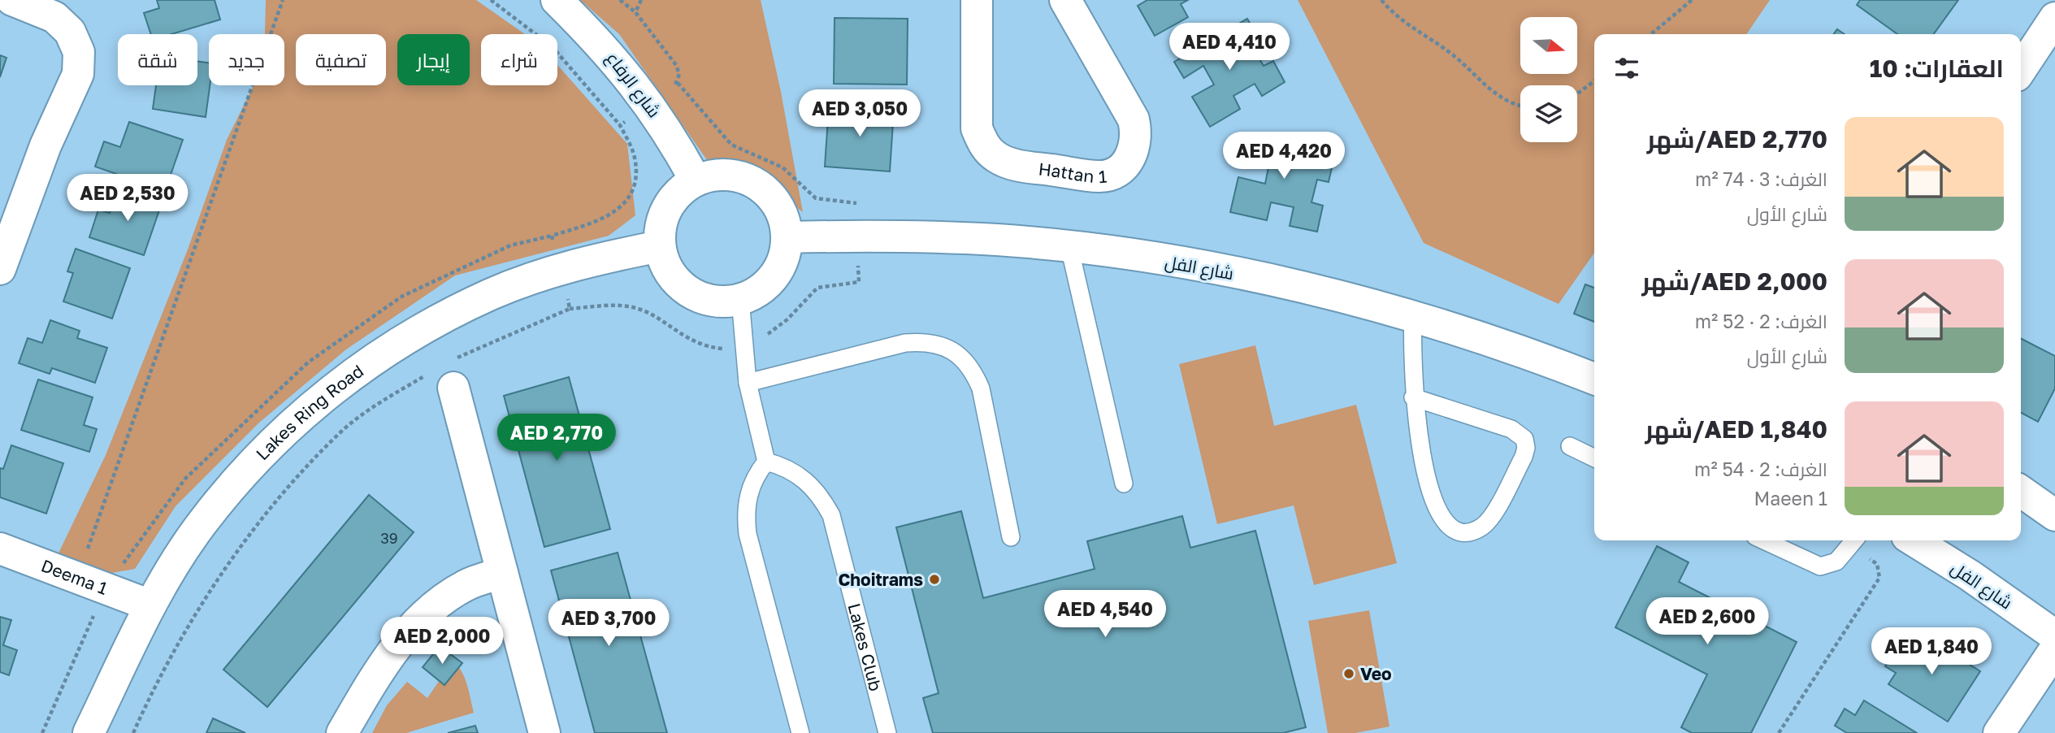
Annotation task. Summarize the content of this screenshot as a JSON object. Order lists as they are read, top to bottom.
{
  "streets": {
    "street": [
      "شارع الرفاع",
      "Hattan 1",
      "شارع الفل",
      "Lakes Ring Road",
      "Deema 1"
    ],
    "lane": ["Lakes Club"]
  },
  "crossings": [
    ["شارع الرفاع", "شارع الفل"],
    ["شارع الرفاع", "Lakes Ring Road"],
    ["شارع الفل", "Lakes Ring Road"],
    ["Lakes Ring Road", "Deema 1"]
  ],
  "places": ["Choitrams", "Veo"],
  "house_numbers": ["39"],
  "north": "right",
  "page": {
    "price": [
      "AED 4,410",
      "AED 3,050",
      "AED 4,420",
      "AED 2,530",
      "AED 2,770",
      "AED 4,540",
      "AED 2,600",
      "AED 3,700",
      "AED 2,000",
      "AED 1,840"
    ],
    "chip": [
      "شراء",
      "إيجار",
      "تصفية",
      "جديد",
      "شقة"
    ],
    "heading": "العقارات: 10",
    "list": [
      {
        "name": "AED 2,770/شهر",
        "note": "الغرف: 3 · 74 m² · شارع الأول"
      },
      {
        "name": "AED 2,000/شهر",
        "note": "الغرف: 2 · 52 m² · شارع الأول"
      },
      {
        "name": "AED 1,840/شهر",
        "note": "الغرف: 2 · 54 m² · Maeen 1"
      }
    ]
  }
}
